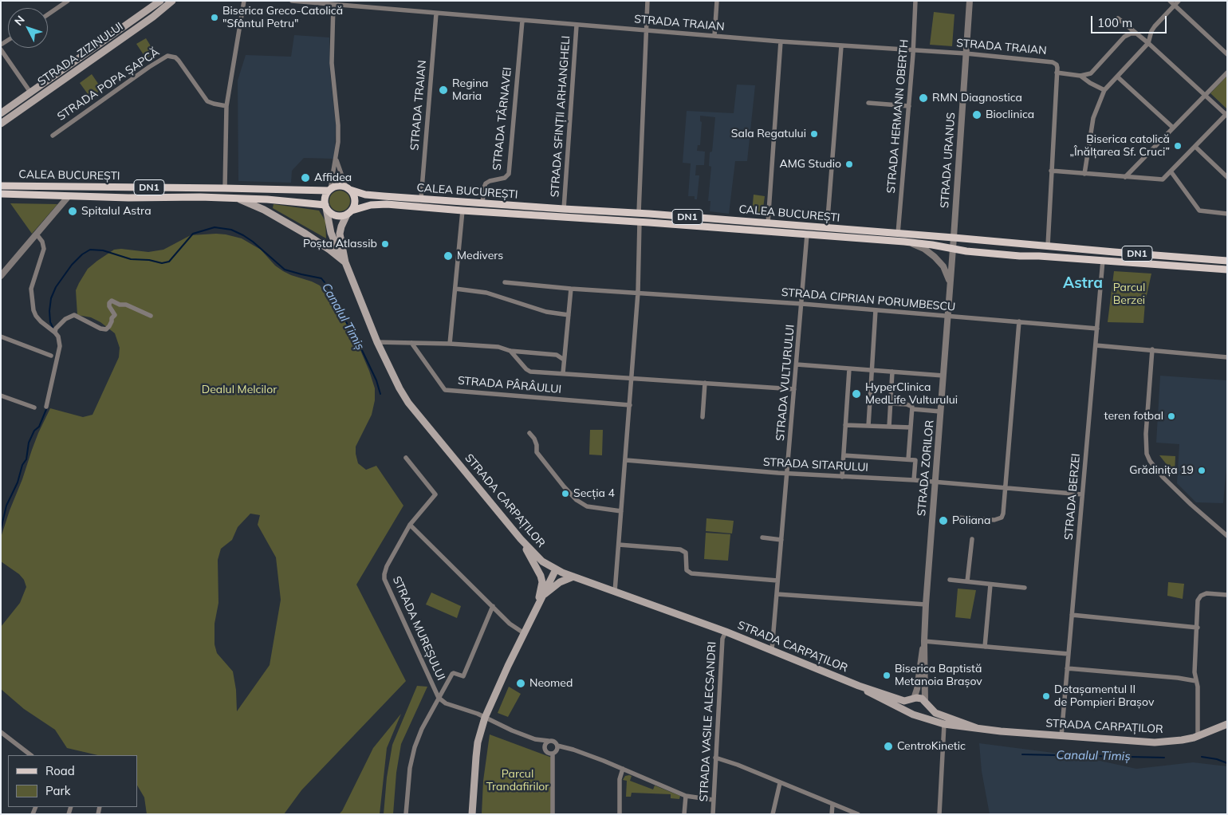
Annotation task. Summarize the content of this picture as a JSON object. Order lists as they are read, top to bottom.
{
  "streets": {
    "main road": [
      "STRADA ZIZINULUI",
      "CALEA BUCUREȘTI",
      "DN1",
      "STRADA CARPAȚILOR"
    ],
    "street": [
      "STRADA TRAIAN",
      "STRADA POPA ȘAPCĂ",
      "STRADA SFINȚII ARHANGHELI",
      "STRADA HERMANN OBERTH",
      "STRADA TÂRNAVEI",
      "STRADA URANUS",
      "STRADA CIPRIAN PORUMBESCU",
      "STRADA VULTURULUI",
      "STRADA PÂRÂULUI",
      "STRADA SITARULUI",
      "STRADA ZORILOR",
      "STRADA BERZEI",
      "STRADA MUREȘULUI",
      "STRADA VASILE ALECSANDRI"
    ]
  },
  "crossings": [
    ["STRADA TRAIAN", "STRADA SFINȚII ARHANGHELI"],
    ["STRADA TRAIAN", "STRADA HERMANN OBERTH"],
    ["STRADA TRAIAN", "STRADA TÂRNAVEI"],
    ["STRADA TRAIAN", "STRADA URANUS"],
    ["STRADA TRAIAN", "CALEA BUCUREȘTI"],
    ["STRADA SFINȚII ARHANGHELI", "CALEA BUCUREȘTI"],
    ["STRADA HERMANN OBERTH", "CALEA BUCUREȘTI"],
    ["STRADA TÂRNAVEI", "CALEA BUCUREȘTI"],
    ["STRADA URANUS", "CALEA BUCUREȘTI"],
    ["STRADA URANUS", "STRADA ZORILOR"],
    ["CALEA BUCUREȘTI", "DN1"],
    ["CALEA BUCUREȘTI", "STRADA VULTURULUI"],
    ["CALEA BUCUREȘTI", "STRADA ZORILOR"],
    ["CALEA BUCUREȘTI", "STRADA BERZEI"],
    ["CALEA BUCUREȘTI", "STRADA CARPAȚILOR"],
    ["DN1", "STRADA CARPAȚILOR"],
    ["STRADA CIPRIAN PORUMBESCU", "STRADA VULTURULUI"],
    ["STRADA CIPRIAN PORUMBESCU", "STRADA ZORILOR"],
    ["STRADA CIPRIAN PORUMBESCU", "STRADA BERZEI"],
    ["STRADA VULTURULUI", "STRADA SITARULUI"],
    ["STRADA VULTURULUI", "STRADA CARPAȚILOR"],
    ["STRADA SITARULUI", "STRADA ZORILOR"],
    ["STRADA SITARULUI", "STRADA BERZEI"],
    ["STRADA ZORILOR", "STRADA CARPAȚILOR"],
    ["STRADA BERZEI", "STRADA CARPAȚILOR"],
    ["STRADA CARPAȚILOR", "STRADA VASILE ALECSANDRI"]
  ],
  "districts": ["Astra"],
  "water": ["Canalul Timiș"],
  "parks": ["Parcul Berzei", "Dealul Melcilor", "Parcul Trandafirilor"],
  "places": [
    "Biserica Greco-Catolică \"Sfântul Petru\"",
    "Regina Maria",
    "RMN Diagnostica",
    "Bioclinica",
    "Sala Regatului",
    "Biserica catolică „Înălțarea Sf. Cruci”",
    "AMG Studio",
    "Affidea",
    "Spitalul Astra",
    "Poșta Atlassib",
    "Medivers",
    "HyperClinica MedLife Vulturului",
    "teren fotbal",
    "Grădinița 19",
    "Secția 4",
    "Poliana",
    "Biserica Baptistă Metanoia Brașov",
    "Neomed",
    "Detașamentul II de Pompieri Brașov",
    "CentroKinetic"
  ],
  "legend": ["Road", "Park"],
  "scale_bar": "100 m",
  "north": "top left"
}
